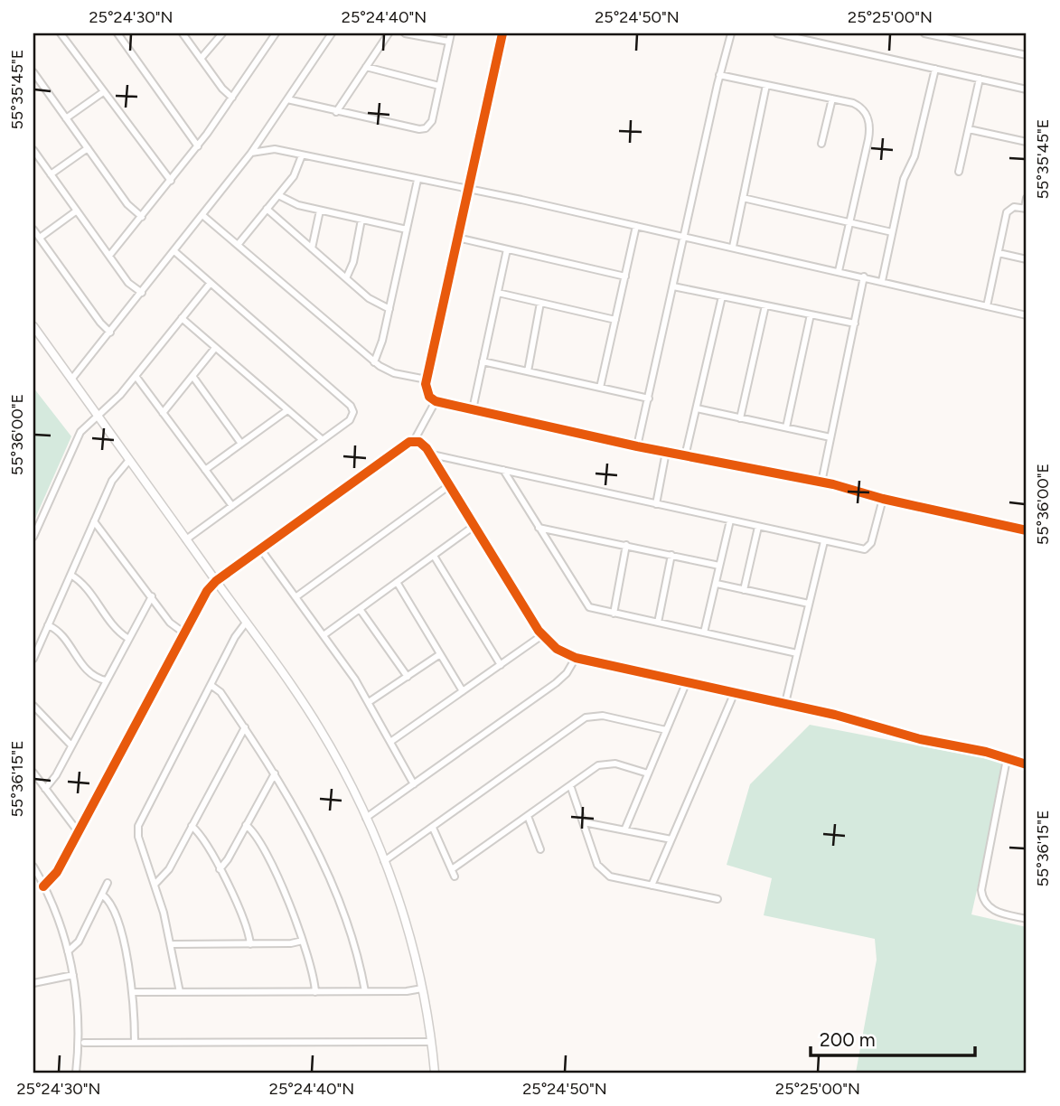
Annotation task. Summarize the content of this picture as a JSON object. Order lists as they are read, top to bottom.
{
  "scale_bar": "200 m",
  "coordinates": [
    "25°24'30\"N",
    "25°24'40\"N",
    "25°24'50\"N",
    "25°25'00\"N",
    "55°35'45\"E",
    "55°36'00\"E",
    "55°36'15\"E"
  ]
}
